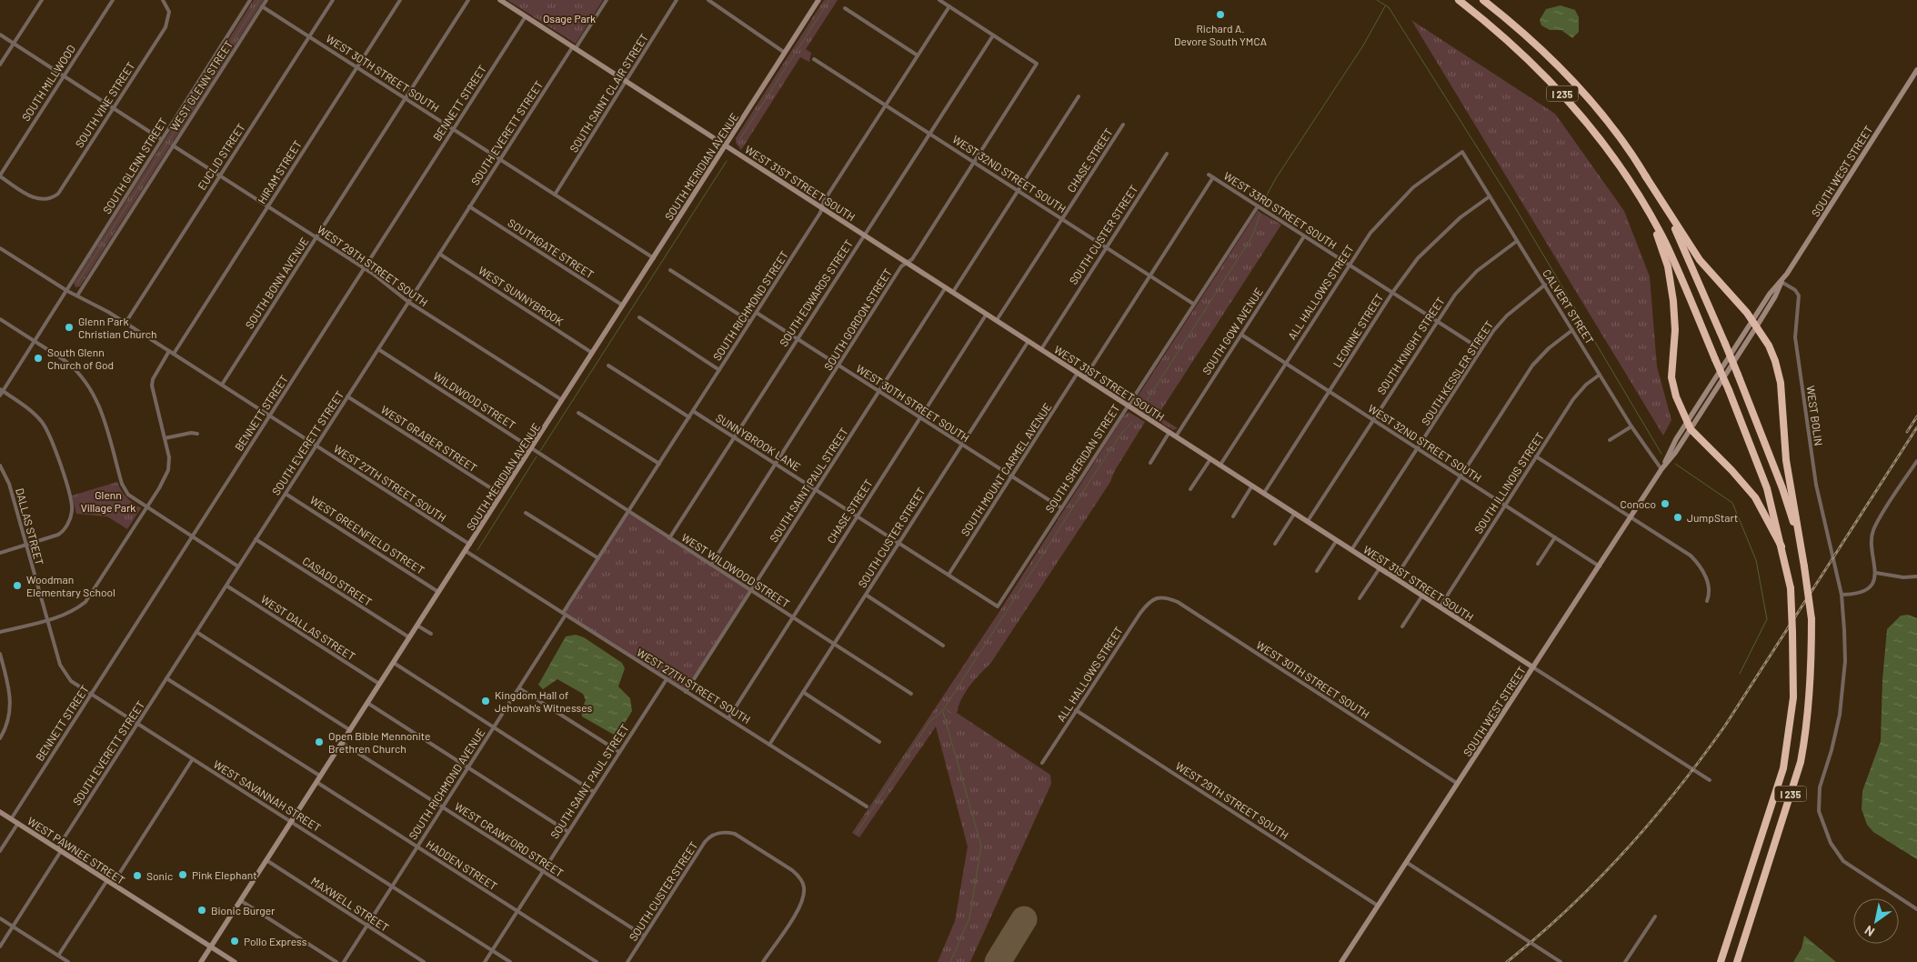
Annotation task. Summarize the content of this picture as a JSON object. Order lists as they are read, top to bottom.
{
  "streets": {
    "highway": ["I 235"],
    "street": [
      "WEST 30TH STREET SOUTH",
      "SOUTH MILLWOOD",
      "WEST GLENN STREET",
      "SOUTH SAINT CLAIR STREET",
      "BENNETT STREET",
      "SOUTH VINE STREET",
      "SOUTH EVERETT STREET",
      "EUCLID STREET",
      "CHASE STREET",
      "SOUTH GLENN STREET",
      "SOUTH MERIDIAN AVENUE",
      "SOUTH WEST STREET",
      "HIRAM STREET",
      "WEST 32ND STREET SOUTH",
      "WEST 31ST STREET SOUTH",
      "WEST 33RD STREET SOUTH",
      "SOUTH CUSTER STREET",
      "SOUTHGATE STREET",
      "WEST 29TH STREET SOUTH",
      "SOUTH BONN AVENUE",
      "ALL HALLOWS STREET",
      "SOUTH EDWARDS STREET",
      "WEST SUNNYBROOK",
      "SOUTH RICHMOND STREET",
      "CALVERT STREET",
      "SOUTH GORDON STREET",
      "LEONINE STREET",
      "SOUTH GOW AVENUE",
      "SOUTH KNIGHT STREET",
      "SOUTH KESSLER STREET",
      "WILDWOOD STREET",
      "WEST BOLIN",
      "WEST GRABER STREET",
      "SUNNYBROOK LANE",
      "SOUTH SHERIDAN STREET",
      "SOUTH MOUNT CARMEL AVENUE",
      "WEST 27TH STREET SOUTH",
      "SOUTH ILLINOIS STREET",
      "SOUTH SAINT PAUL STREET",
      "DALLAS STREET",
      "WEST GREENFIELD STREET",
      "WEST WILDWOOD STREET",
      "CASADO STREET",
      "WEST DALLAS STREET",
      "SOUTH RICHMOND AVENUE",
      "WEST SAVANNAH STREET",
      "WEST CRAWFORD STREET",
      "WEST PAWNEE STREET",
      "HADDEN STREET",
      "MAXWELL STREET"
    ]
  },
  "crossings": [
    ["WEST 30TH STREET SOUTH", "WEST GLENN STREET"],
    ["WEST 30TH STREET SOUTH", "SOUTH SAINT CLAIR STREET"],
    ["WEST 30TH STREET SOUTH", "BENNETT STREET"],
    ["WEST 30TH STREET SOUTH", "SOUTH EVERETT STREET"],
    ["WEST 30TH STREET SOUTH", "EUCLID STREET"],
    ["WEST 30TH STREET SOUTH", "CHASE STREET"],
    ["WEST 30TH STREET SOUTH", "SOUTH MERIDIAN AVENUE"],
    ["WEST 30TH STREET SOUTH", "SOUTH WEST STREET"],
    ["WEST 30TH STREET SOUTH", "HIRAM STREET"],
    ["WEST 30TH STREET SOUTH", "SOUTH CUSTER STREET"],
    ["WEST 30TH STREET SOUTH", "SOUTH BONN AVENUE"],
    ["WEST 30TH STREET SOUTH", "ALL HALLOWS STREET"],
    ["WEST 30TH STREET SOUTH", "SOUTH EDWARDS STREET"],
    ["WEST 30TH STREET SOUTH", "SOUTH RICHMOND STREET"],
    ["WEST 30TH STREET SOUTH", "SOUTH GORDON STREET"],
    ["WEST 30TH STREET SOUTH", "SOUTH SHERIDAN STREET"],
    ["WEST 30TH STREET SOUTH", "SOUTH MOUNT CARMEL AVENUE"],
    ["WEST 30TH STREET SOUTH", "SOUTH SAINT PAUL STREET"],
    ["SOUTH MILLWOOD", "SOUTH VINE STREET"],
    ["WEST GLENN STREET", "WEST 29TH STREET SOUTH"],
    ["WEST GLENN STREET", "WEST 27TH STREET SOUTH"],
    ["SOUTH SAINT CLAIR STREET", "WEST 31ST STREET SOUTH"],
    ["BENNETT STREET", "WEST 31ST STREET SOUTH"],
    ["BENNETT STREET", "WEST 29TH STREET SOUTH"],
    ["BENNETT STREET", "WEST 27TH STREET SOUTH"],
    ["BENNETT STREET", "WEST SAVANNAH STREET"],
    ["BENNETT STREET", "WEST PAWNEE STREET"],
    ["SOUTH EVERETT STREET", "WEST 31ST STREET SOUTH"],
    ["SOUTH EVERETT STREET", "SOUTHGATE STREET"],
    ["SOUTH EVERETT STREET", "WEST 29TH STREET SOUTH"],
    ["SOUTH EVERETT STREET", "WEST SUNNYBROOK"],
    ["SOUTH EVERETT STREET", "WILDWOOD STREET"],
    ["SOUTH EVERETT STREET", "WEST GRABER STREET"],
    ["SOUTH EVERETT STREET", "WEST 27TH STREET SOUTH"],
    ["SOUTH EVERETT STREET", "WEST GREENFIELD STREET"],
    ["SOUTH EVERETT STREET", "CASADO STREET"],
    ["SOUTH EVERETT STREET", "WEST DALLAS STREET"],
    ["SOUTH EVERETT STREET", "WEST SAVANNAH STREET"],
    ["SOUTH EVERETT STREET", "WEST PAWNEE STREET"],
    ["EUCLID STREET", "WEST 29TH STREET SOUTH"],
    ["EUCLID STREET", "WEST 27TH STREET SOUTH"],
    ["CHASE STREET", "WEST 32ND STREET SOUTH"],
    ["CHASE STREET", "WEST 31ST STREET SOUTH"],
    ["CHASE STREET", "SUNNYBROOK LANE"],
    ["CHASE STREET", "WEST 27TH STREET SOUTH"],
    ["CHASE STREET", "WEST WILDWOOD STREET"],
    ["SOUTH GLENN STREET", "WEST 27TH STREET SOUTH"],
    ["SOUTH MERIDIAN AVENUE", "WEST 31ST STREET SOUTH"],
    ["SOUTH MERIDIAN AVENUE", "SOUTHGATE STREET"],
    ["SOUTH MERIDIAN AVENUE", "WEST 29TH STREET SOUTH"],
    ["SOUTH MERIDIAN AVENUE", "WEST SUNNYBROOK"],
    ["SOUTH MERIDIAN AVENUE", "WILDWOOD STREET"],
    ["SOUTH MERIDIAN AVENUE", "WEST GRABER STREET"],
    ["SOUTH MERIDIAN AVENUE", "WEST 27TH STREET SOUTH"],
    ["SOUTH MERIDIAN AVENUE", "WEST GREENFIELD STREET"],
    ["SOUTH MERIDIAN AVENUE", "CASADO STREET"],
    ["SOUTH MERIDIAN AVENUE", "WEST DALLAS STREET"],
    ["SOUTH MERIDIAN AVENUE", "WEST SAVANNAH STREET"],
    ["SOUTH MERIDIAN AVENUE", "WEST CRAWFORD STREET"],
    ["SOUTH MERIDIAN AVENUE", "WEST PAWNEE STREET"],
    ["SOUTH MERIDIAN AVENUE", "HADDEN STREET"],
    ["SOUTH MERIDIAN AVENUE", "MAXWELL STREET"],
    ["SOUTH WEST STREET", "WEST 32ND STREET SOUTH"],
    ["SOUTH WEST STREET", "WEST 31ST STREET SOUTH"],
    ["SOUTH WEST STREET", "WEST 29TH STREET SOUTH"],
    ["SOUTH WEST STREET", "CALVERT STREET"],
    ["SOUTH WEST STREET", "WEST BOLIN"],
    ["HIRAM STREET", "WEST 29TH STREET SOUTH"],
    ["HIRAM STREET", "WEST 27TH STREET SOUTH"],
    ["WEST 32ND STREET SOUTH", "SOUTH CUSTER STREET"],
    ["WEST 32ND STREET SOUTH", "ALL HALLOWS STREET"],
    ["WEST 32ND STREET SOUTH", "SOUTH EDWARDS STREET"],
    ["WEST 32ND STREET SOUTH", "SOUTH RICHMOND STREET"],
    ["WEST 32ND STREET SOUTH", "SOUTH GORDON STREET"],
    ["WEST 32ND STREET SOUTH", "LEONINE STREET"],
    ["WEST 32ND STREET SOUTH", "SOUTH GOW AVENUE"],
    ["WEST 32ND STREET SOUTH", "SOUTH KNIGHT STREET"],
    ["WEST 32ND STREET SOUTH", "SOUTH KESSLER STREET"],
    ["WEST 32ND STREET SOUTH", "SOUTH SHERIDAN STREET"],
    ["WEST 32ND STREET SOUTH", "SOUTH ILLINOIS STREET"],
    ["WEST 31ST STREET SOUTH", "SOUTH CUSTER STREET"],
    ["WEST 31ST STREET SOUTH", "ALL HALLOWS STREET"],
    ["WEST 31ST STREET SOUTH", "SOUTH EDWARDS STREET"],
    ["WEST 31ST STREET SOUTH", "SOUTH RICHMOND STREET"],
    ["WEST 31ST STREET SOUTH", "SOUTH GORDON STREET"],
    ["WEST 31ST STREET SOUTH", "LEONINE STREET"],
    ["WEST 31ST STREET SOUTH", "SOUTH GOW AVENUE"],
    ["WEST 31ST STREET SOUTH", "SOUTH KNIGHT STREET"],
    ["WEST 31ST STREET SOUTH", "SOUTH KESSLER STREET"],
    ["WEST 31ST STREET SOUTH", "SOUTH SHERIDAN STREET"],
    ["WEST 31ST STREET SOUTH", "SOUTH MOUNT CARMEL AVENUE"],
    ["WEST 31ST STREET SOUTH", "SOUTH ILLINOIS STREET"],
    ["WEST 31ST STREET SOUTH", "SOUTH SAINT PAUL STREET"],
    ["WEST 33RD STREET SOUTH", "ALL HALLOWS STREET"],
    ["WEST 33RD STREET SOUTH", "LEONINE STREET"],
    ["WEST 33RD STREET SOUTH", "SOUTH GOW AVENUE"],
    ["WEST 33RD STREET SOUTH", "SOUTH KNIGHT STREET"],
    ["WEST 33RD STREET SOUTH", "SOUTH KESSLER STREET"],
    ["WEST 33RD STREET SOUTH", "SOUTH SHERIDAN STREET"],
    ["SOUTH CUSTER STREET", "SUNNYBROOK LANE"],
    ["SOUTH CUSTER STREET", "WEST 27TH STREET SOUTH"],
    ["SOUTH CUSTER STREET", "WEST WILDWOOD STREET"],
    ["SOUTH CUSTER STREET", "WEST CRAWFORD STREET"],
    ["WEST 29TH STREET SOUTH", "SOUTH BONN AVENUE"],
    ["WEST 29TH STREET SOUTH", "ALL HALLOWS STREET"],
    ["SOUTH BONN AVENUE", "WEST 27TH STREET SOUTH"],
    ["ALL HALLOWS STREET", "CALVERT STREET"],
    ["SOUTH EDWARDS STREET", "SOUTH GORDON STREET"],
    ["SOUTH EDWARDS STREET", "SUNNYBROOK LANE"],
    ["SOUTH EDWARDS STREET", "WEST WILDWOOD STREET"],
    ["SOUTH RICHMOND STREET", "WILDWOOD STREET"],
    ["SOUTH RICHMOND STREET", "SUNNYBROOK LANE"],
    ["SOUTH RICHMOND STREET", "WEST 27TH STREET SOUTH"],
    ["SOUTH RICHMOND STREET", "WEST WILDWOOD STREET"],
    ["SOUTH RICHMOND STREET", "SOUTH RICHMOND AVENUE"],
    ["CALVERT STREET", "LEONINE STREET"],
    ["CALVERT STREET", "SOUTH KNIGHT STREET"],
    ["CALVERT STREET", "SOUTH KESSLER STREET"],
    ["CALVERT STREET", "SOUTH ILLINOIS STREET"],
    ["SOUTH GORDON STREET", "SUNNYBROOK LANE"],
    ["SOUTH GORDON STREET", "WEST WILDWOOD STREET"],
    ["WILDWOOD STREET", "WEST WILDWOOD STREET"],
    ["SUNNYBROOK LANE", "SOUTH SHERIDAN STREET"],
    ["SUNNYBROOK LANE", "SOUTH MOUNT CARMEL AVENUE"],
    ["SUNNYBROOK LANE", "SOUTH SAINT PAUL STREET"],
    ["WEST 27TH STREET SOUTH", "SOUTH SAINT PAUL STREET"],
    ["WEST 27TH STREET SOUTH", "SOUTH RICHMOND AVENUE"],
    ["SOUTH SAINT PAUL STREET", "WEST WILDWOOD STREET"],
    ["SOUTH SAINT PAUL STREET", "WEST SAVANNAH STREET"],
    ["SOUTH SAINT PAUL STREET", "WEST CRAWFORD STREET"],
    ["SOUTH SAINT PAUL STREET", "HADDEN STREET"],
    ["DALLAS STREET", "WEST SAVANNAH STREET"],
    ["SOUTH RICHMOND AVENUE", "WEST SAVANNAH STREET"],
    ["SOUTH RICHMOND AVENUE", "WEST CRAWFORD STREET"],
    ["SOUTH RICHMOND AVENUE", "HADDEN STREET"],
    ["SOUTH RICHMOND AVENUE", "MAXWELL STREET"]
  ],
  "parks": ["Osage Park", "Glenn Village Park"],
  "places": [
    "Richard A. Devore South YMCA",
    "Glenn Park Christian Church",
    "South Glenn Church of God",
    "Conoco",
    "JumpStart",
    "Woodman Elementary School",
    "Kingdom Hall of Jehovah's Witnesses",
    "Open Bible Mennonite Brethren Church",
    "Pink Elephant",
    "Sonic",
    "Bionic Burger",
    "Pollo Express"
  ],
  "north": "bottom left"
}
